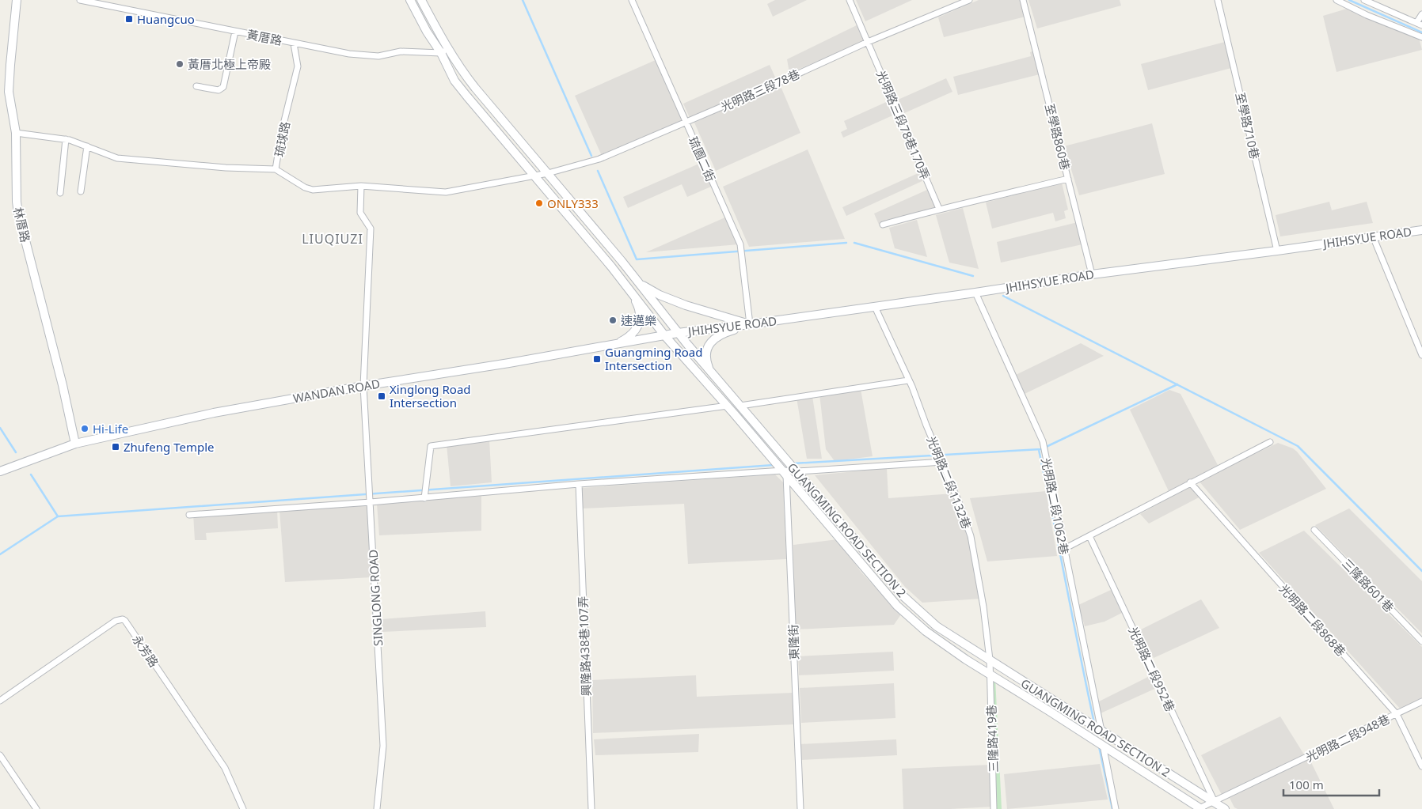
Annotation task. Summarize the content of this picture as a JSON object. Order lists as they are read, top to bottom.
{
  "streets": {
    "street": [
      "黃厝路",
      "光明路三段78巷",
      "光明路三段78巷170弄",
      "至學路710巷",
      "至學路860巷",
      "琉球路",
      "琉園二街",
      "林厝路",
      "JHIHSYUE ROAD",
      "WANDAN ROAD",
      "光明路二段1132巷",
      "光明路二段1062巷",
      "GUANGMING ROAD SECTION 2",
      "三隆路601巷",
      "SINGLONG ROAD",
      "光明路二段868巷",
      "東隆街",
      "興隆路438巷107弄",
      "永芳路",
      "光明路二段952巷",
      "光明路二段948巷",
      "三隆路419巷"
    ]
  },
  "crossings": [
    ["黃厝路", "琉球路"],
    ["黃厝路", "GUANGMING ROAD SECTION 2"],
    ["光明路三段78巷", "光明路三段78巷170弄"],
    ["光明路三段78巷", "琉球路"],
    ["光明路三段78巷", "琉園二街"],
    ["光明路三段78巷", "GUANGMING ROAD SECTION 2"],
    ["至學路710巷", "JHIHSYUE ROAD"],
    ["至學路860巷", "JHIHSYUE ROAD"],
    ["琉球路", "GUANGMING ROAD SECTION 2"],
    ["琉園二街", "JHIHSYUE ROAD"],
    ["林厝路", "WANDAN ROAD"],
    ["JHIHSYUE ROAD", "WANDAN ROAD"],
    ["JHIHSYUE ROAD", "光明路二段1132巷"],
    ["JHIHSYUE ROAD", "光明路二段1062巷"],
    ["JHIHSYUE ROAD", "GUANGMING ROAD SECTION 2"],
    ["WANDAN ROAD", "GUANGMING ROAD SECTION 2"],
    ["WANDAN ROAD", "SINGLONG ROAD"],
    ["光明路二段1132巷", "GUANGMING ROAD SECTION 2"],
    ["光明路二段1132巷", "三隆路419巷"],
    ["光明路二段1062巷", "GUANGMING ROAD SECTION 2"],
    ["GUANGMING ROAD SECTION 2", "東隆街"],
    ["GUANGMING ROAD SECTION 2", "光明路二段952巷"],
    ["GUANGMING ROAD SECTION 2", "光明路二段948巷"],
    ["GUANGMING ROAD SECTION 2", "三隆路419巷"],
    ["光明路二段868巷", "光明路二段948巷"],
    ["光明路二段952巷", "光明路二段948巷"]
  ],
  "districts": ["LIUQIUZI"],
  "places": {
    "transit": [
      "Huangcuo",
      "Guangming Road Intersection",
      "Xinglong Road Intersection",
      "Zhufeng Temple"
    ],
    "other": [
      "黃厝北極上帝殿",
      "ONLY333",
      "速邁樂",
      "Hi-Life"
    ]
  },
  "scale_bar": "100 m"
}
